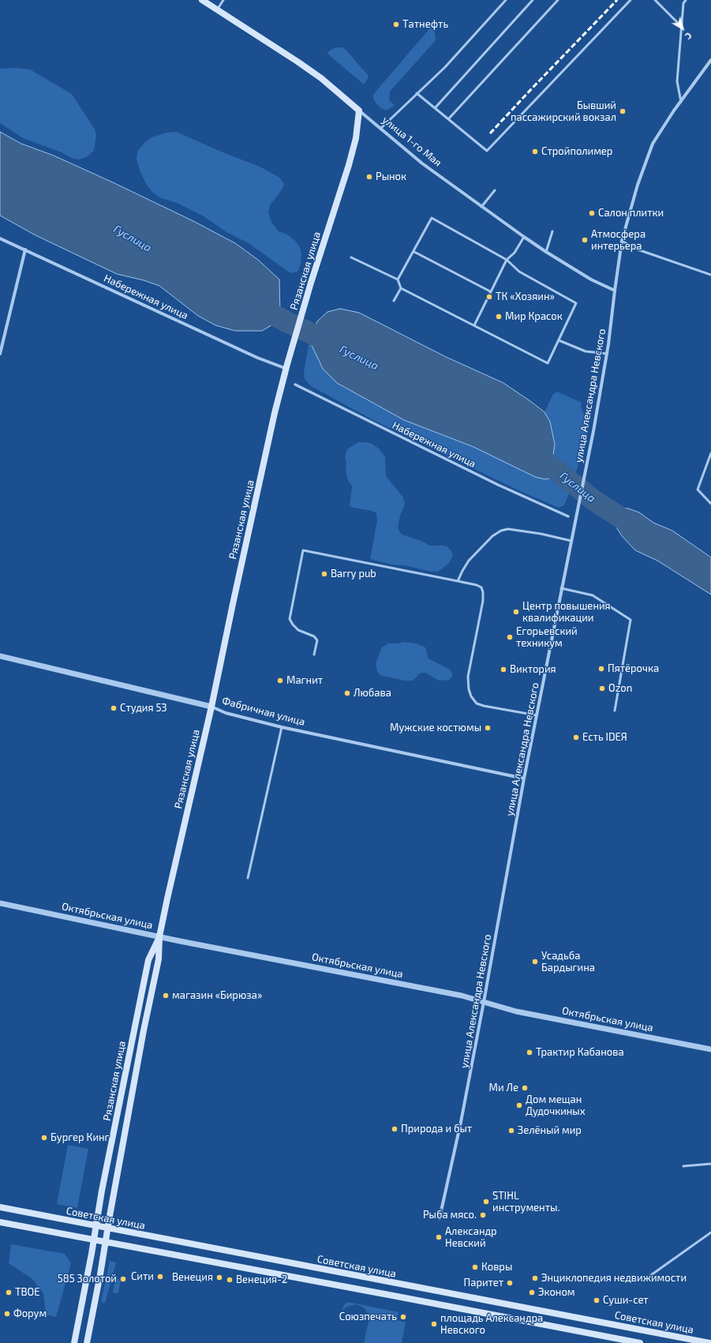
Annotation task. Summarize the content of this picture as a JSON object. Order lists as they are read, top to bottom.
{
  "streets": {
    "main road": ["улица 1-го Мая", "Рязанская улица", "Советская улица"],
    "street": [
      "Набережная улица",
      "улица Александра Невского",
      "Фабричная улица",
      "Октябрьская улица"
    ]
  },
  "crossings": [
    ["улица 1-го Мая", "Рязанская улица"],
    ["улица 1-го Мая", "улица Александра Невского"],
    ["Рязанская улица", "Набережная улица"],
    ["Рязанская улица", "Фабричная улица"],
    ["Рязанская улица", "Октябрьская улица"],
    ["Рязанская улица", "Советская улица"],
    ["улица Александра Невского", "Фабричная улица"],
    ["улица Александра Невского", "Октябрьская улица"]
  ],
  "water": ["Гуслица"],
  "places": [
    "Татнефть",
    "Бывший пассажирский вокзал",
    "Стройполимер",
    "Рынок",
    "Салон плитки",
    "Атмосфера интерьера",
    "ТК «Хозяин»",
    "Мир Красок",
    "Barry pub",
    "Центр повышения квалификации",
    "Егорьевский техникум",
    "Пятёрочка",
    "Виктория",
    "Магнит",
    "Ozon",
    "Любава",
    "Студия 53",
    "Мужские костюмы",
    "Есть IDЕЯ",
    "Усадьба Бардыгина",
    "магазин «Бирюза»",
    "Трактир Кабанова",
    "Ми Ле",
    "Дом мещан Дудочкиных",
    "Природа и быт",
    "Зелёный мир",
    "Бургер Кинг",
    "STIHL инструменты.",
    "Рыба мясо.",
    "Александр Невский",
    "Ковры",
    "Сити",
    "Венеция",
    "Энциклопедия недвижимости",
    "585 Золотой",
    "Венеция-2",
    "Паритет",
    "ТВОЕ",
    "Эконом",
    "Суши-сет",
    "Форум",
    "Союзпечать",
    "площадь Александра Невского"
  ],
  "north": "bottom right"
}
